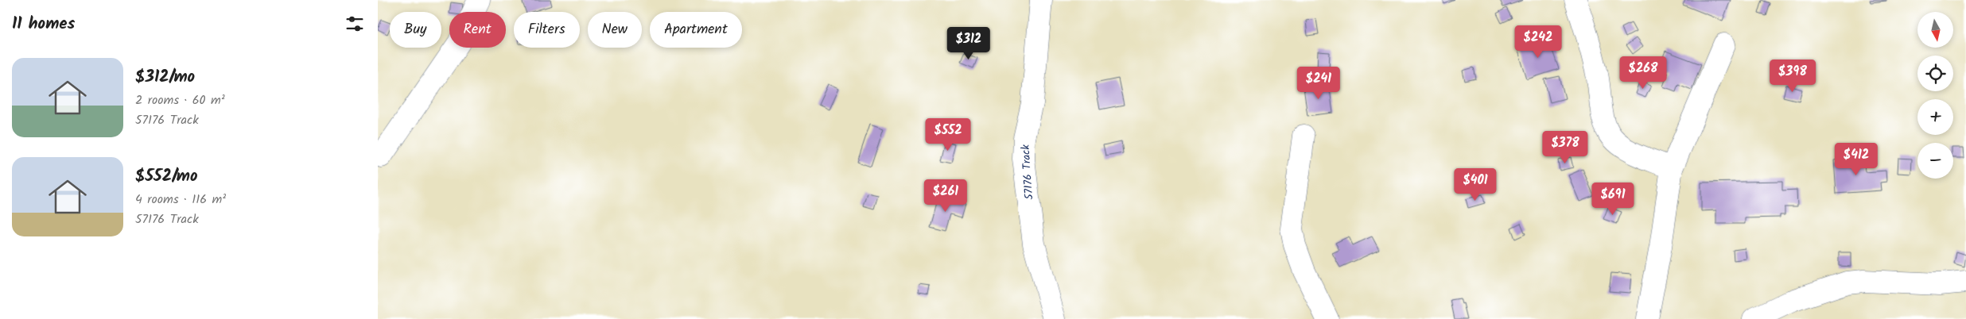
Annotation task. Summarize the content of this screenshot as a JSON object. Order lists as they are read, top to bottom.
{
  "streets": {
    "street": ["57176 Track"]
  },
  "north": "bottom",
  "page": {
    "heading": "11 homes",
    "map_buttons": ["+", "−"],
    "chip": [
      "Buy",
      "Rent",
      "Filters",
      "New",
      "Apartment"
    ],
    "price": [
      "$242",
      "$312",
      "$268",
      "$398",
      "$241",
      "$552",
      "$378",
      "$412",
      "$401",
      "$261",
      "$691"
    ],
    "list": [
      {
        "name": "$312/mo",
        "note": "2 rooms · 60 m² · 57176 Track"
      },
      {
        "name": "$552/mo",
        "note": "4 rooms · 116 m² · 57176 Track"
      }
    ]
  }
}
